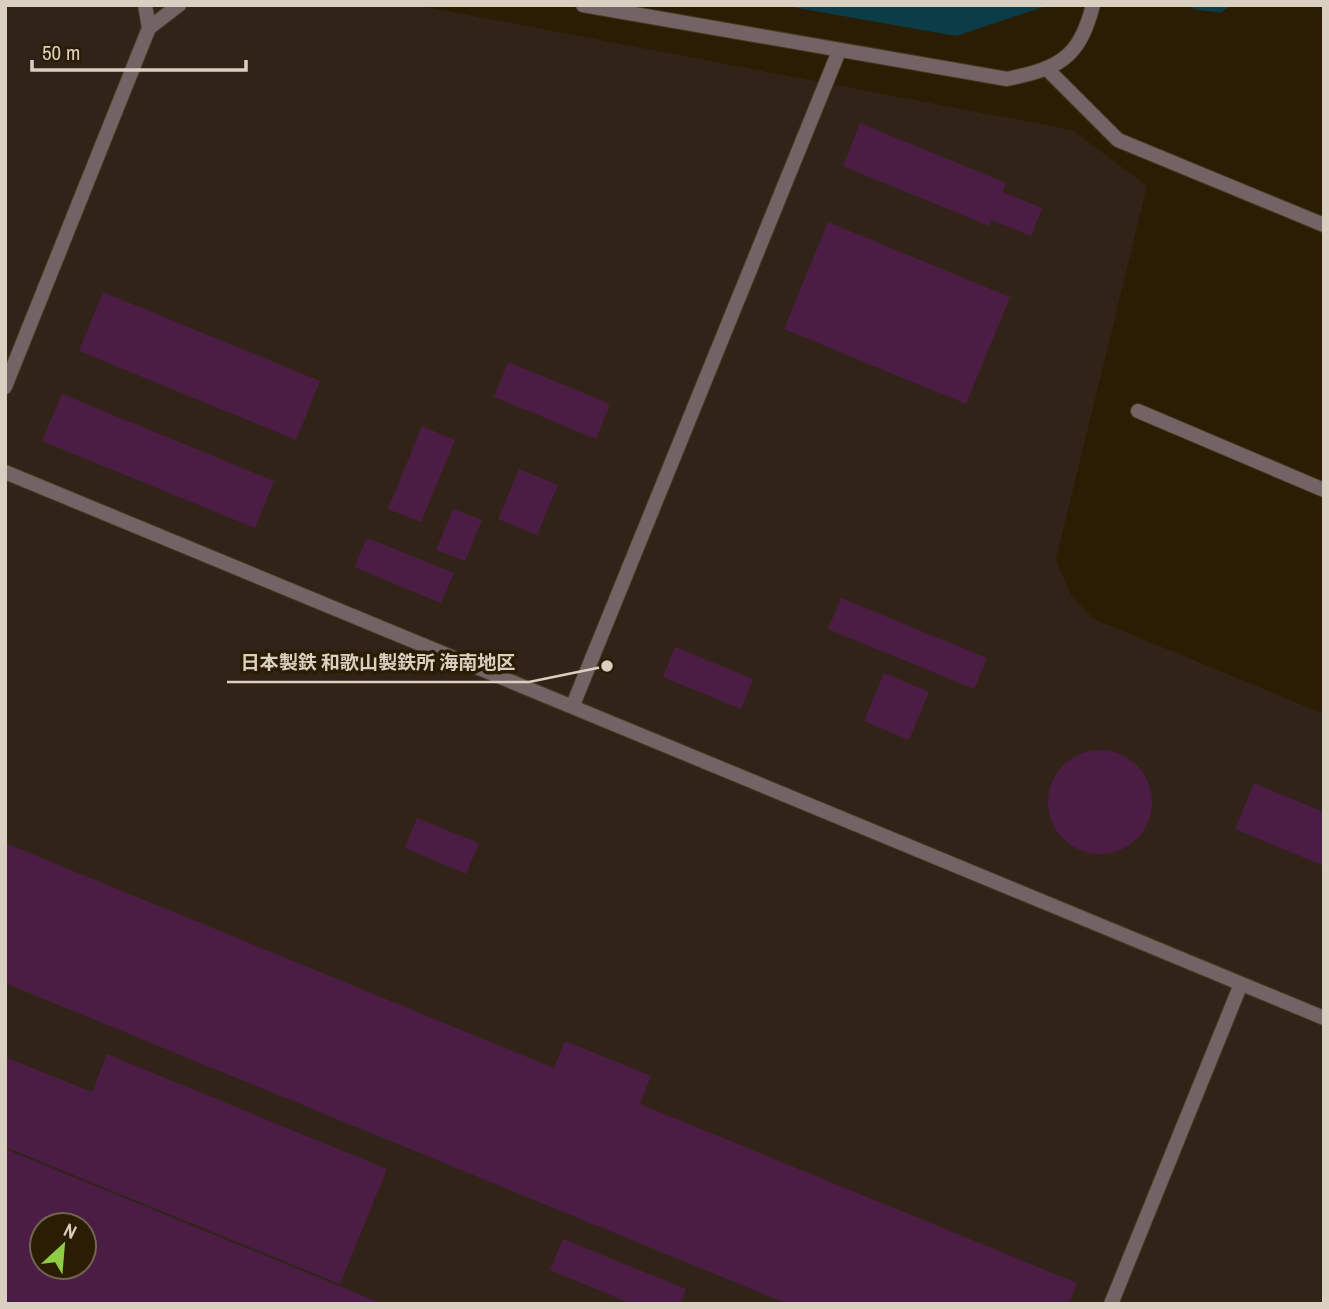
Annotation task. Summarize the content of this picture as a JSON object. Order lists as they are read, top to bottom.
{
  "places": ["日本製鉄 和歌山製鉄所 海南地区"],
  "scale_bar": "50 m",
  "north": "top right"
}
